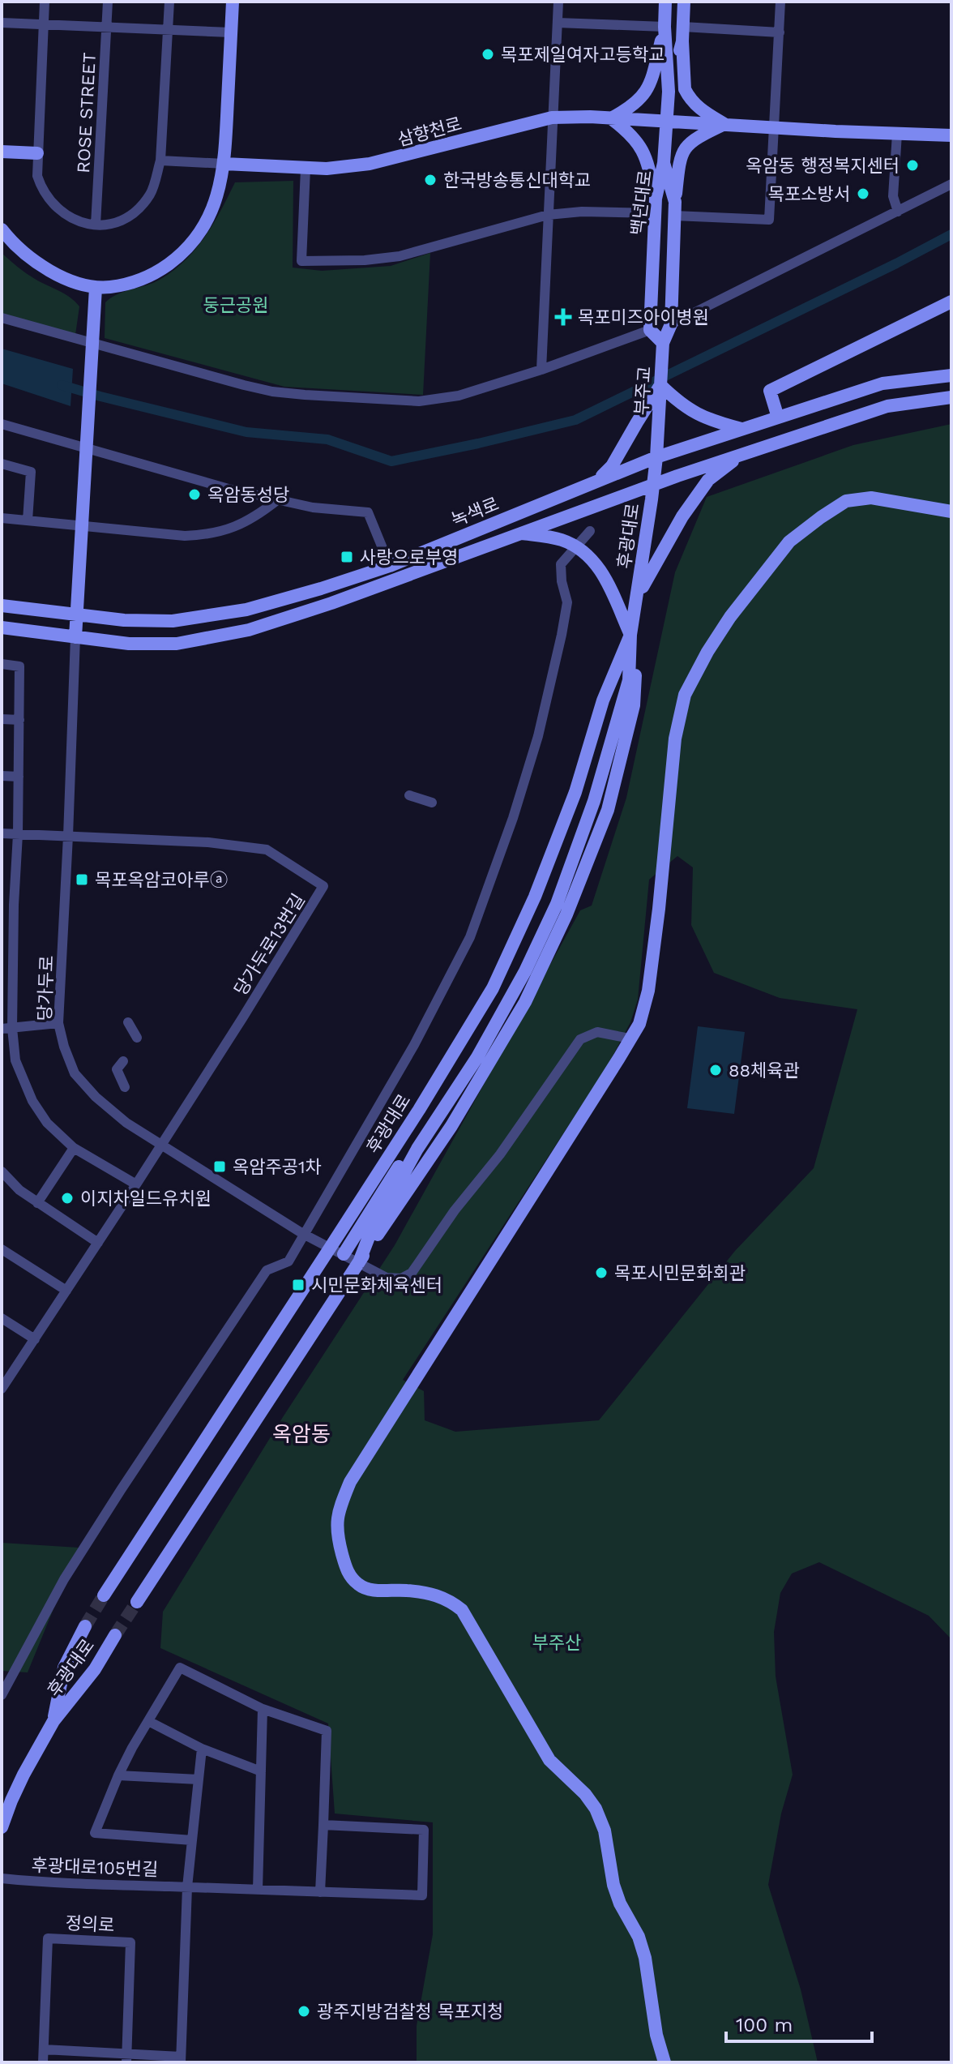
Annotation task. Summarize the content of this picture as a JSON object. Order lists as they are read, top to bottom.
{
  "streets": {
    "street": [
      "ROSE STREET",
      "삼향천로",
      "백년대로",
      "부주교",
      "녹색로",
      "후광대로",
      "당가두로13번길",
      "당가두로",
      "후광대로105번길",
      "정의로"
    ]
  },
  "crossings": [
    ["부주교", "후광대로"],
    ["녹색로", "후광대로"],
    ["녹색로", "당가두로"],
    ["후광대로", "당가두로"],
    ["당가두로13번길", "당가두로"]
  ],
  "districts": ["옥암동"],
  "parks": ["둥근공원", "부주산"],
  "places": {
    "other": [
      "목포제일여자고등학교",
      "옥암동 행정복지센터",
      "한국방송통신대학교",
      "목포소방서",
      "옥암동성당",
      "88체육관",
      "이지차일드유치원",
      "목포시민문화회관",
      "광주지방검찰청 목포지청"
    ],
    "health": ["목포미즈아이병원"],
    "transit": [
      "사랑으로부영",
      "목포옥암코아루ⓐ",
      "옥암주공1차",
      "시민문화체육센터"
    ]
  },
  "scale_bar": "100 m"
}
